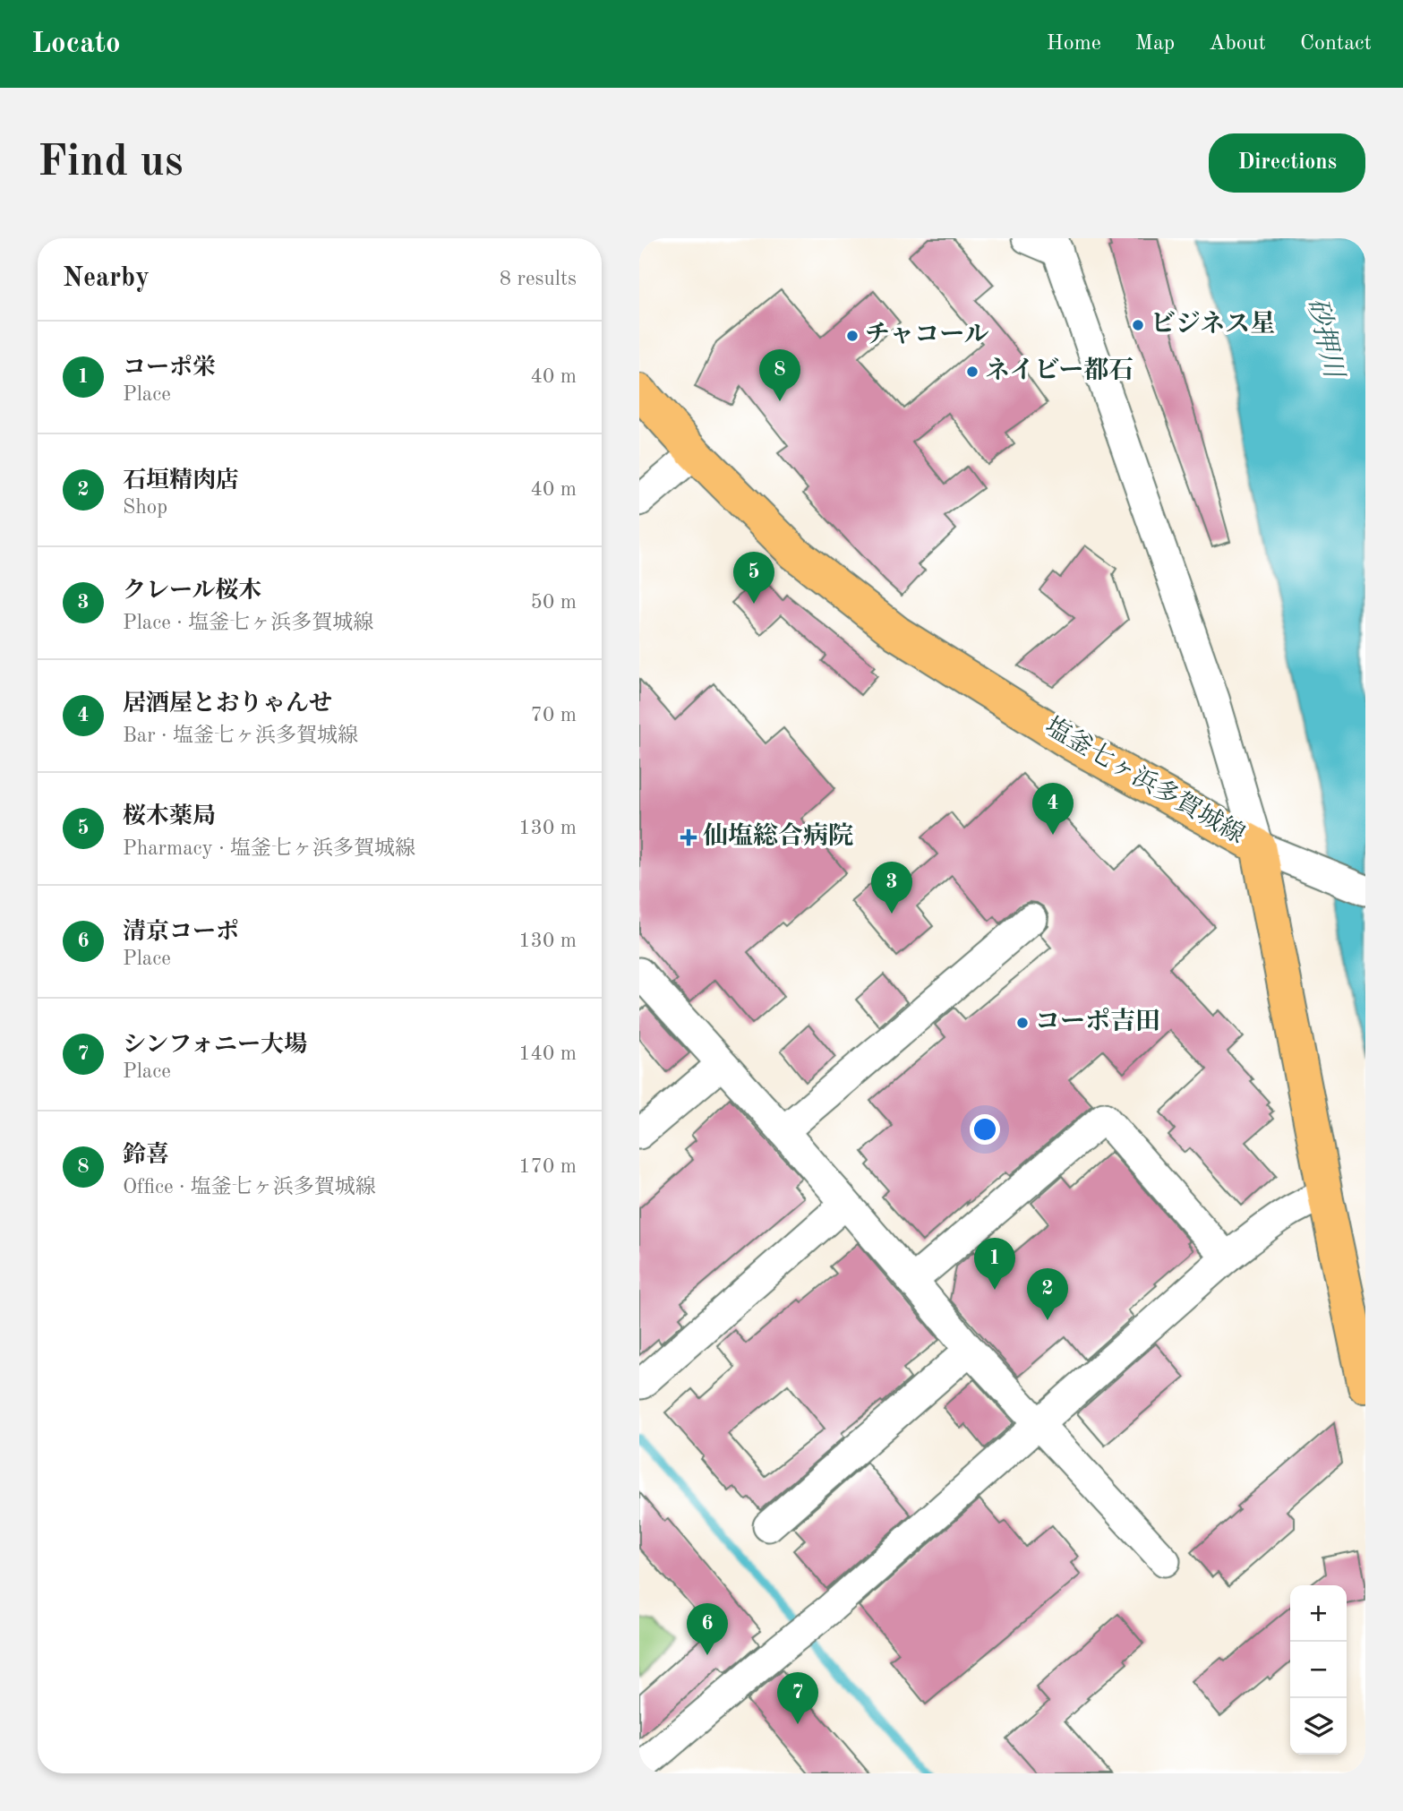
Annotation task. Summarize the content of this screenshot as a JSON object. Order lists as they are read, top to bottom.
{
  "streets": {
    "main road": ["塩釜七ヶ浜多賀城線"]
  },
  "water": ["砂押川"],
  "places": {
    "other": [
      "ビジネス星",
      "チャコール",
      "ネイビー都石",
      "コーポ吉田"
    ],
    "health": ["仙塩総合病院"]
  },
  "page": {
    "header": "Locato",
    "nav": [
      "Home",
      "Map",
      "About",
      "Contact"
    ],
    "buttons": "Directions",
    "title": "Find us",
    "heading": ["Nearby", "8 results"],
    "list": [
      {
        "mark": "1",
        "name": "コーポ栄",
        "note": "Place",
        "value": "40 m"
      },
      {
        "mark": "2",
        "name": "石垣精肉店",
        "note": "Shop",
        "value": "40 m"
      },
      {
        "mark": "3",
        "name": "クレール桜木",
        "note": "Place · 塩釜七ヶ浜多賀城線",
        "value": "50 m"
      },
      {
        "mark": "4",
        "name": "居酒屋とおりゃんせ",
        "note": "Bar · 塩釜七ヶ浜多賀城線",
        "value": "70 m"
      },
      {
        "mark": "5",
        "name": "桜木薬局",
        "note": "Pharmacy · 塩釜七ヶ浜多賀城線",
        "value": "130 m"
      },
      {
        "mark": "6",
        "name": "清京コーポ",
        "note": "Place",
        "value": "130 m"
      },
      {
        "mark": "7",
        "name": "シンフォニー大場",
        "note": "Place",
        "value": "140 m"
      },
      {
        "mark": "8",
        "name": "鈴喜",
        "note": "Office · 塩釜七ヶ浜多賀城線",
        "value": "170 m"
      }
    ],
    "pins": [
      "8",
      "5",
      "4",
      "3",
      "1",
      "2",
      "6",
      "7"
    ],
    "map_buttons": ["+", "−"]
  }
}
